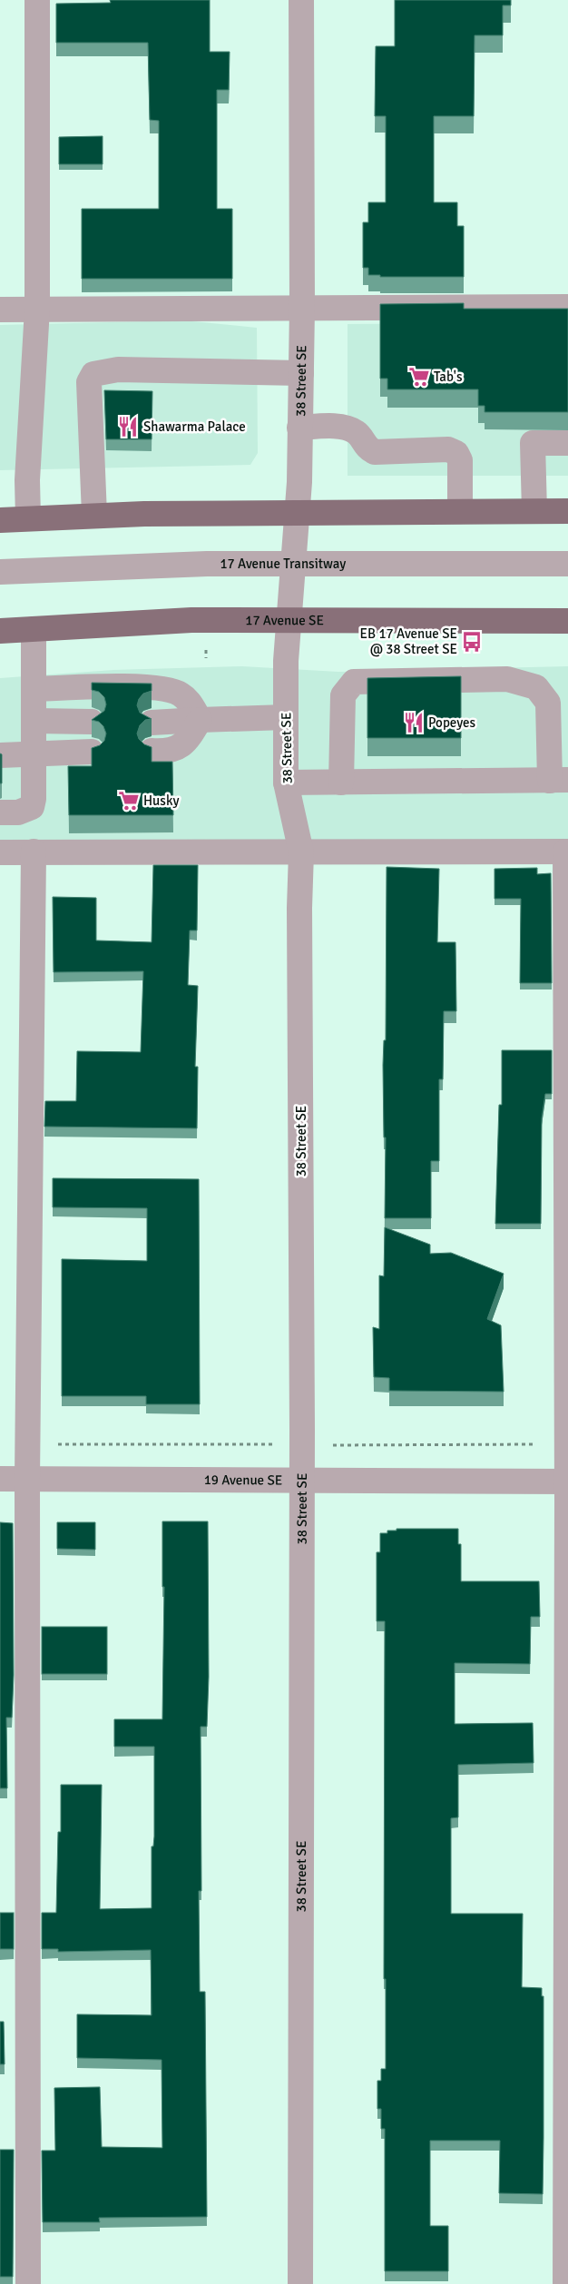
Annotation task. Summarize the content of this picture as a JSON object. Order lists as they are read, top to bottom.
{
  "streets": {
    "main road": ["17 Avenue SE"],
    "street": ["38 Street SE", "17 Avenue Transitway", "19 Avenue SE"]
  },
  "crossings": [
    ["38 Street SE", "17 Avenue Transitway"],
    ["38 Street SE", "17 Avenue SE"],
    ["38 Street SE", "19 Avenue SE"]
  ],
  "places": {
    "supermarket": ["Tab's", "Husky"],
    "restaurant": ["Shawarma Palace", "Popeyes"],
    "bus stop": ["EB 17 Avenue SE @ 38 Street SE"]
  }
}
